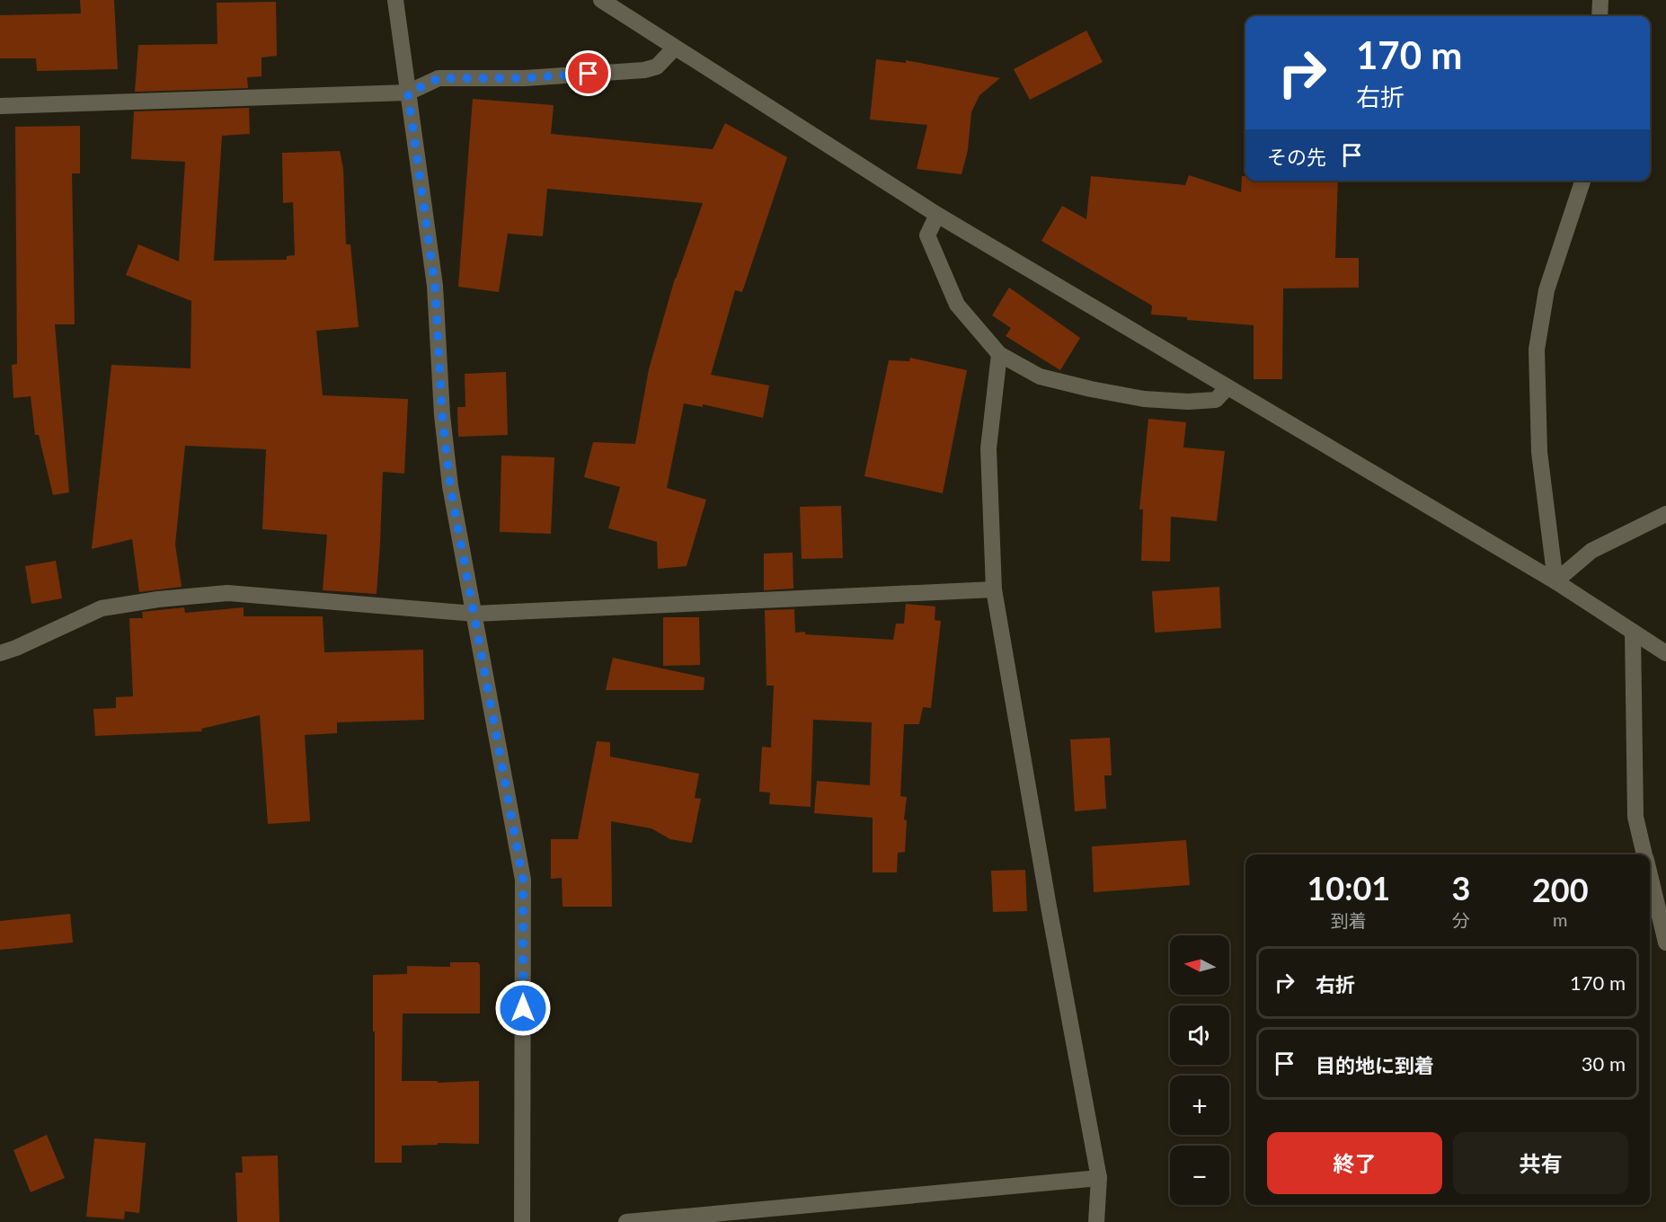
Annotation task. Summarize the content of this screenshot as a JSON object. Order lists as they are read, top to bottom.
{
  "north": "left",
  "page": {
    "turn": ["170 m", "右折"],
    "then": "その先",
    "eta": [
      "10:01",
      "到着",
      "3",
      "分",
      "200",
      "m"
    ],
    "map_buttons": ["+", "−"],
    "list": [
      {
        "name": "右折",
        "value": "170 m"
      },
      {
        "name": "目的地に到着",
        "value": "30 m"
      }
    ],
    "buttons": ["終了", "共有"]
  }
}
